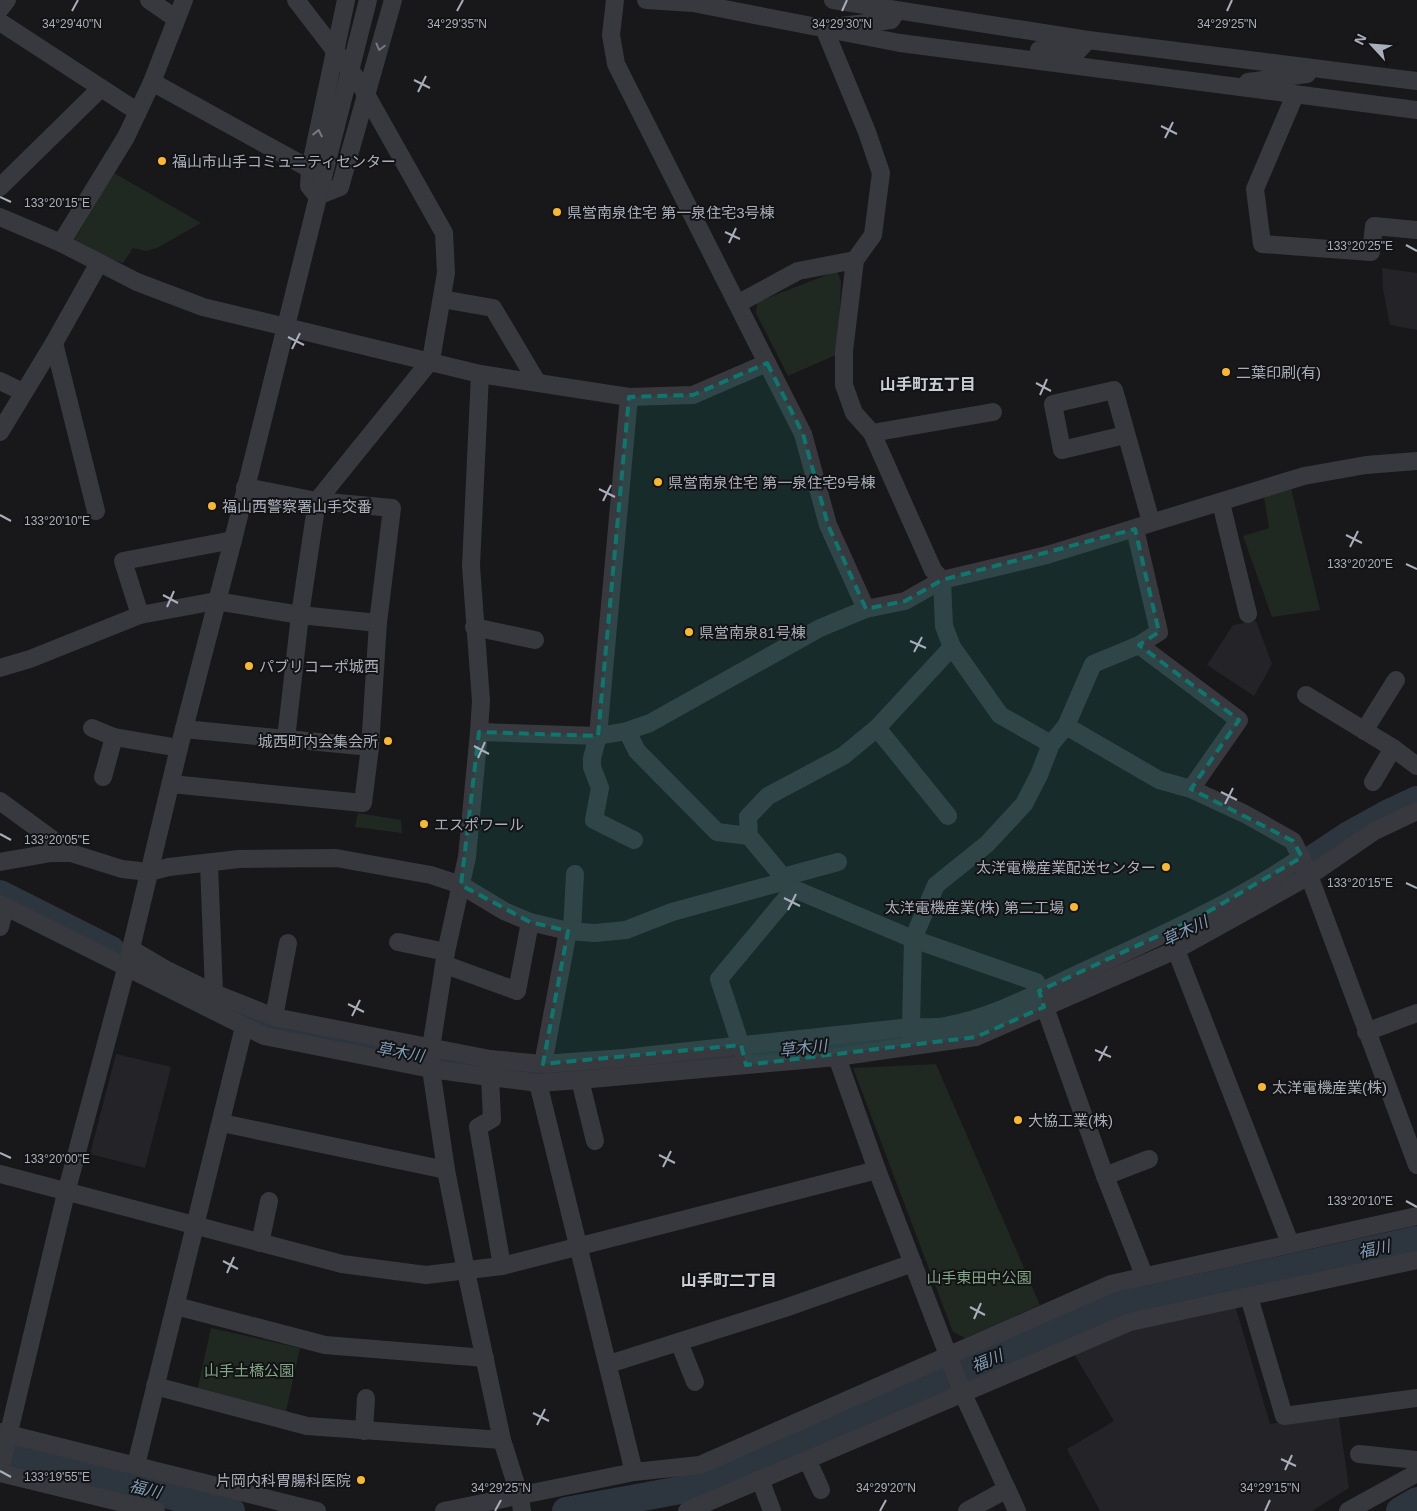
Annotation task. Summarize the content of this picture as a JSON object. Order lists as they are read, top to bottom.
{
  "districts": ["山手町五丁目", "山手町二丁目"],
  "water": ["草木川", "福川"],
  "parks": ["山手東田中公園", "山手土橋公園"],
  "places": [
    "福山市山手コミュニティセンター",
    "県営南泉住宅 第一泉住宅3号棟",
    "二葉印刷(有)",
    "県営南泉住宅 第一泉住宅9号棟",
    "福山西警察署山手交番",
    "県営南泉81号棟",
    "パブリコーポ城西",
    "城西町内会集会所",
    "エスポワール",
    "太洋電機産業配送センター",
    "太洋電機産業(株) 第二工場",
    "太洋電機産業(株)",
    "大協工業(株)",
    "片岡内科胃腸科医院"
  ],
  "north": "top left",
  "coordinates": [
    "34°29'40\"N",
    "34°29'35\"N",
    "34°29'30\"N",
    "34°29'25\"N",
    "133°20'15\"E",
    "133°20'25\"E",
    "133°20'10\"E",
    "133°20'20\"E",
    "133°20'05\"E",
    "133°20'00\"E",
    "133°19'55\"E",
    "34°29'20\"N",
    "34°29'15\"N"
  ]
}
